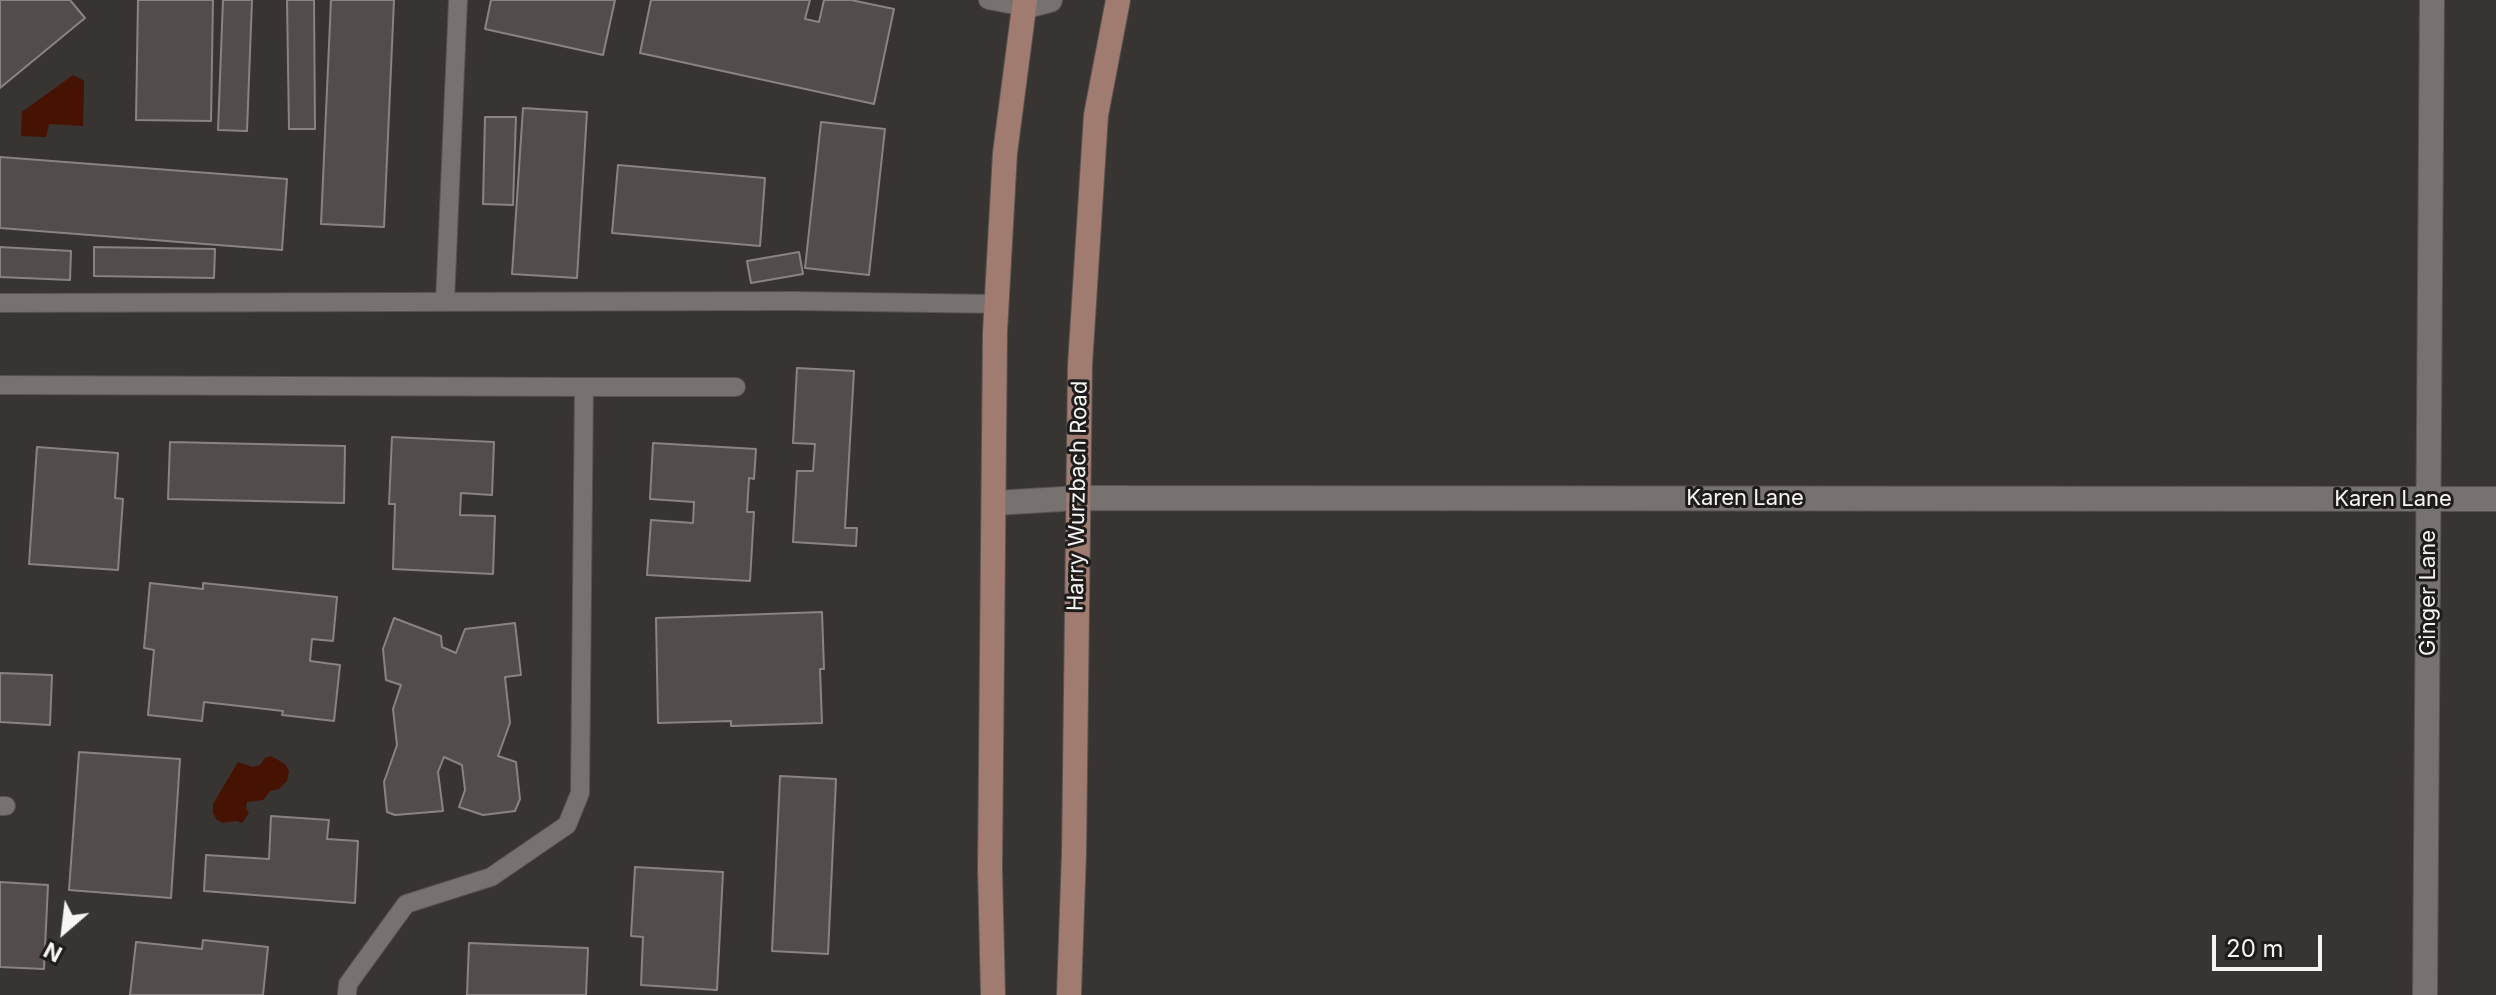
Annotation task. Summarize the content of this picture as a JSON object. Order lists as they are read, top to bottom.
{
  "streets": {
    "main road": ["Harry Wurzbach Road"],
    "street": ["Karen Lane", "Ginger Lane"]
  },
  "crossings": [
    ["Harry Wurzbach Road", "Karen Lane"],
    ["Karen Lane", "Ginger Lane"]
  ],
  "scale_bar": "20 m",
  "north": "bottom left"
}
